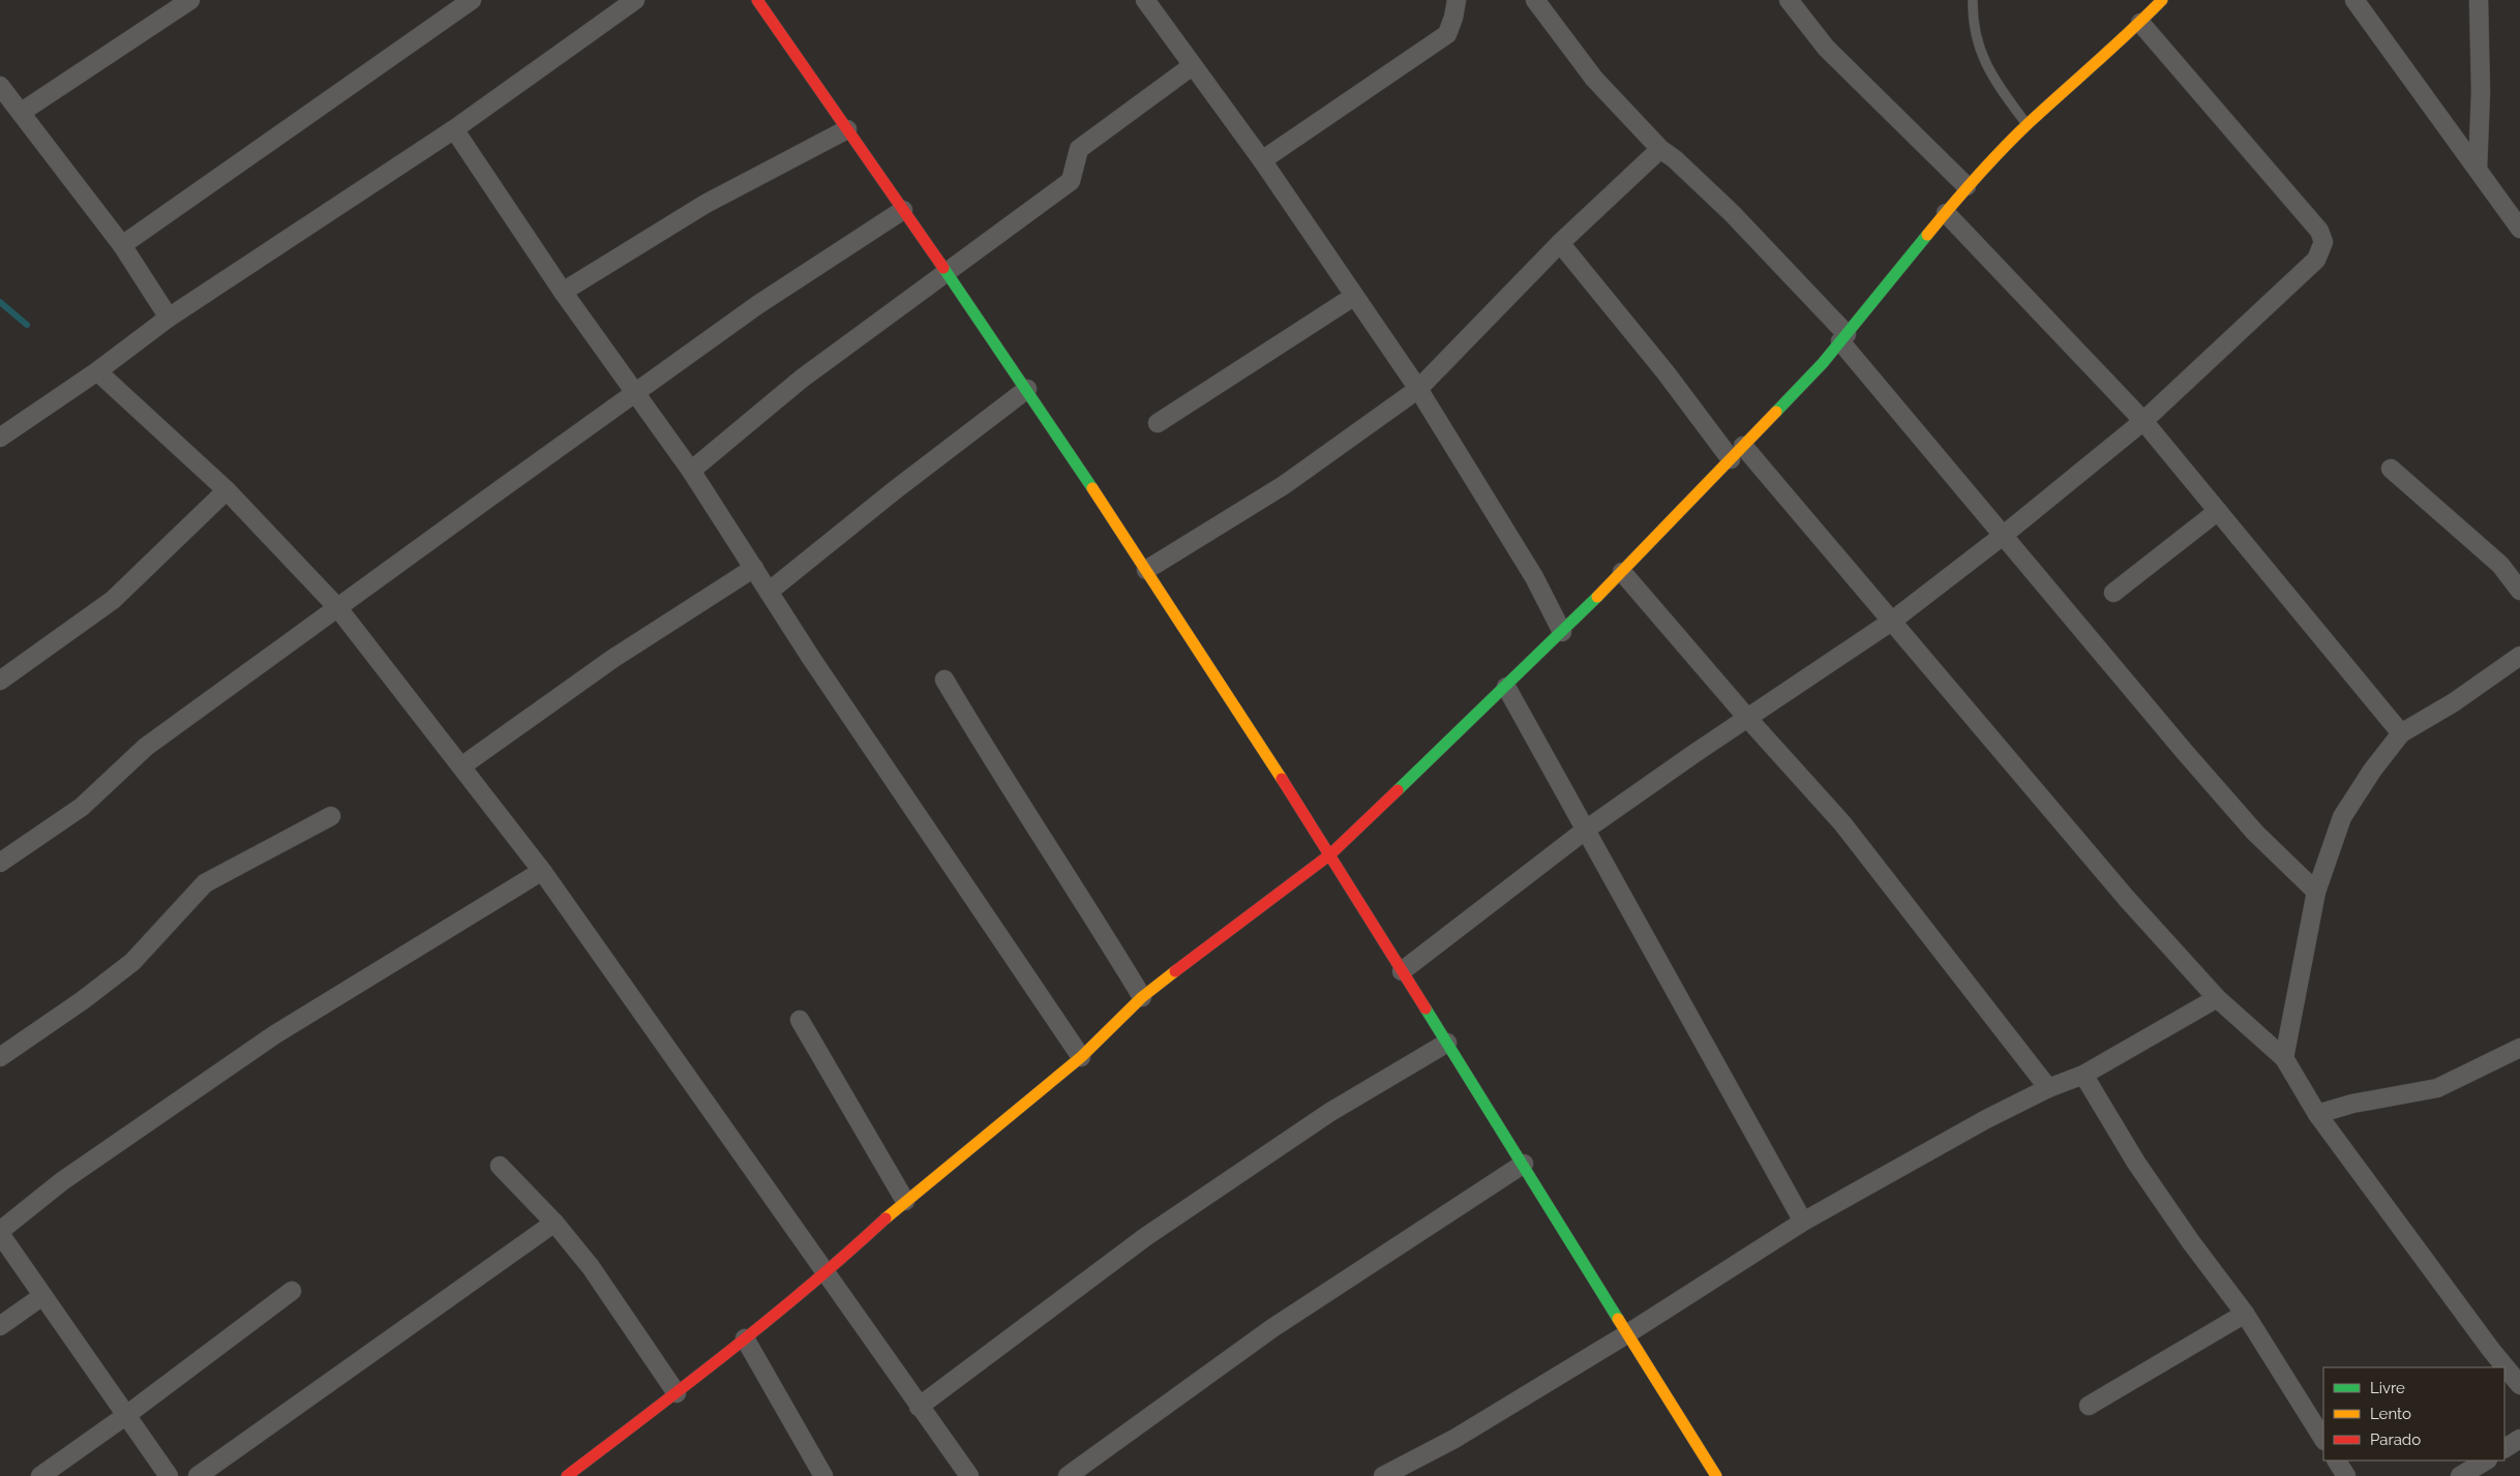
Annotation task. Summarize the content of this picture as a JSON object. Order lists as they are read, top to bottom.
{
  "legend": ["Livre", "Lento", "Parado"]
}
